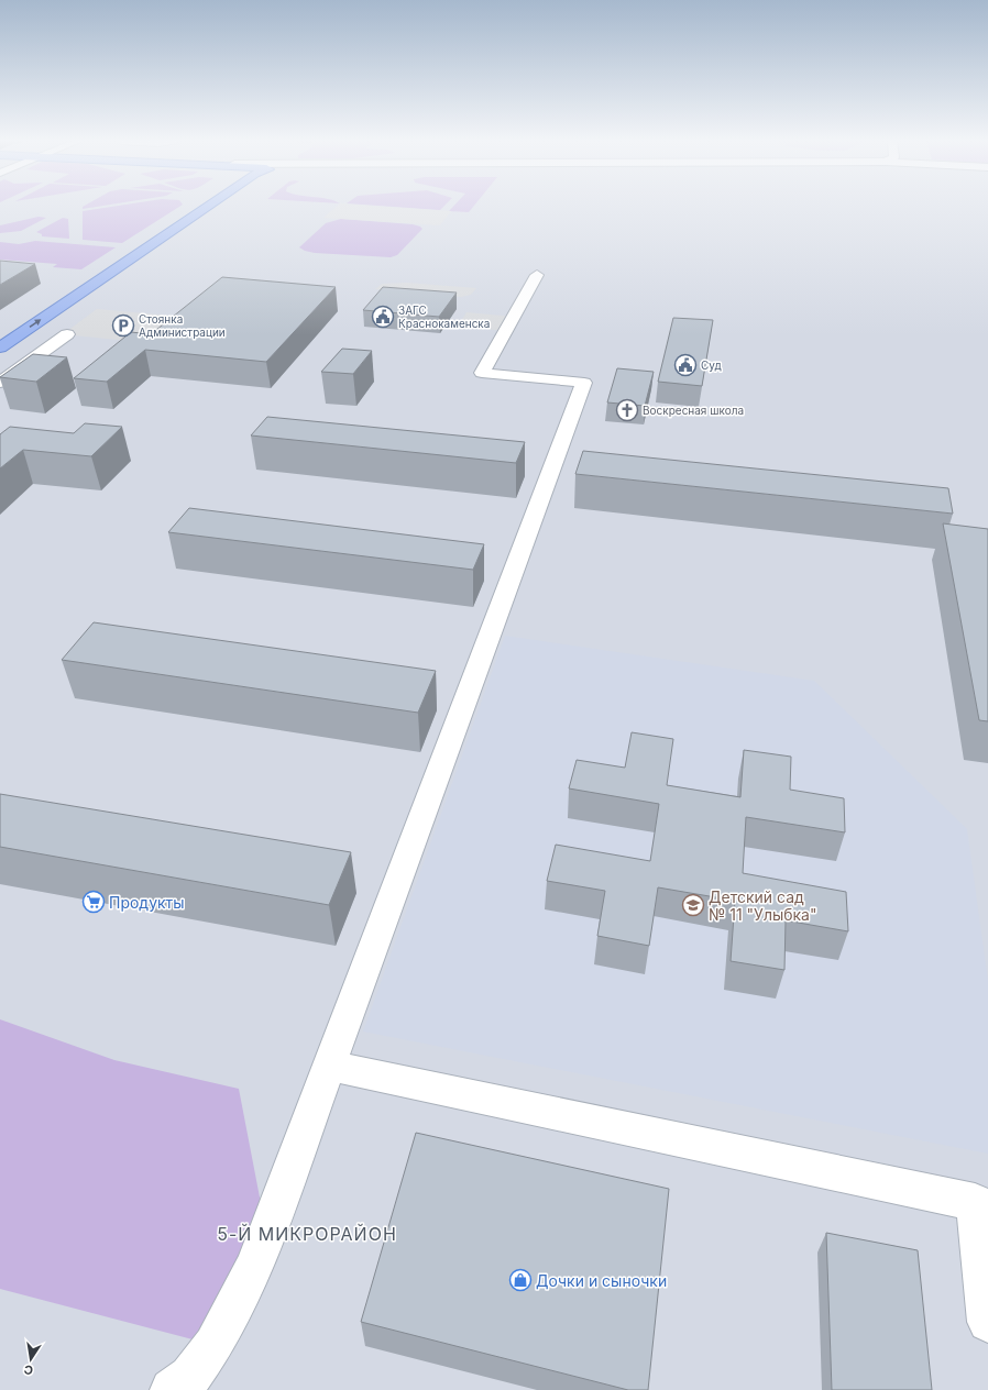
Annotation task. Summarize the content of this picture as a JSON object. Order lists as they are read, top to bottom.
{
  "districts": ["5-Й МИКРОРАЙОН"],
  "places": {
    "public building": ["ЗАГС Краснокаменска", "Суд"],
    "parking": ["Стоянка Администрации"],
    "church": ["Воскресная школа"],
    "supermarket": ["Продукты"],
    "school or university": ["Детский сад № 11 \"Улыбка\""],
    "shop": ["Дочки и сыночки"]
  },
  "north": "bottom"
}
